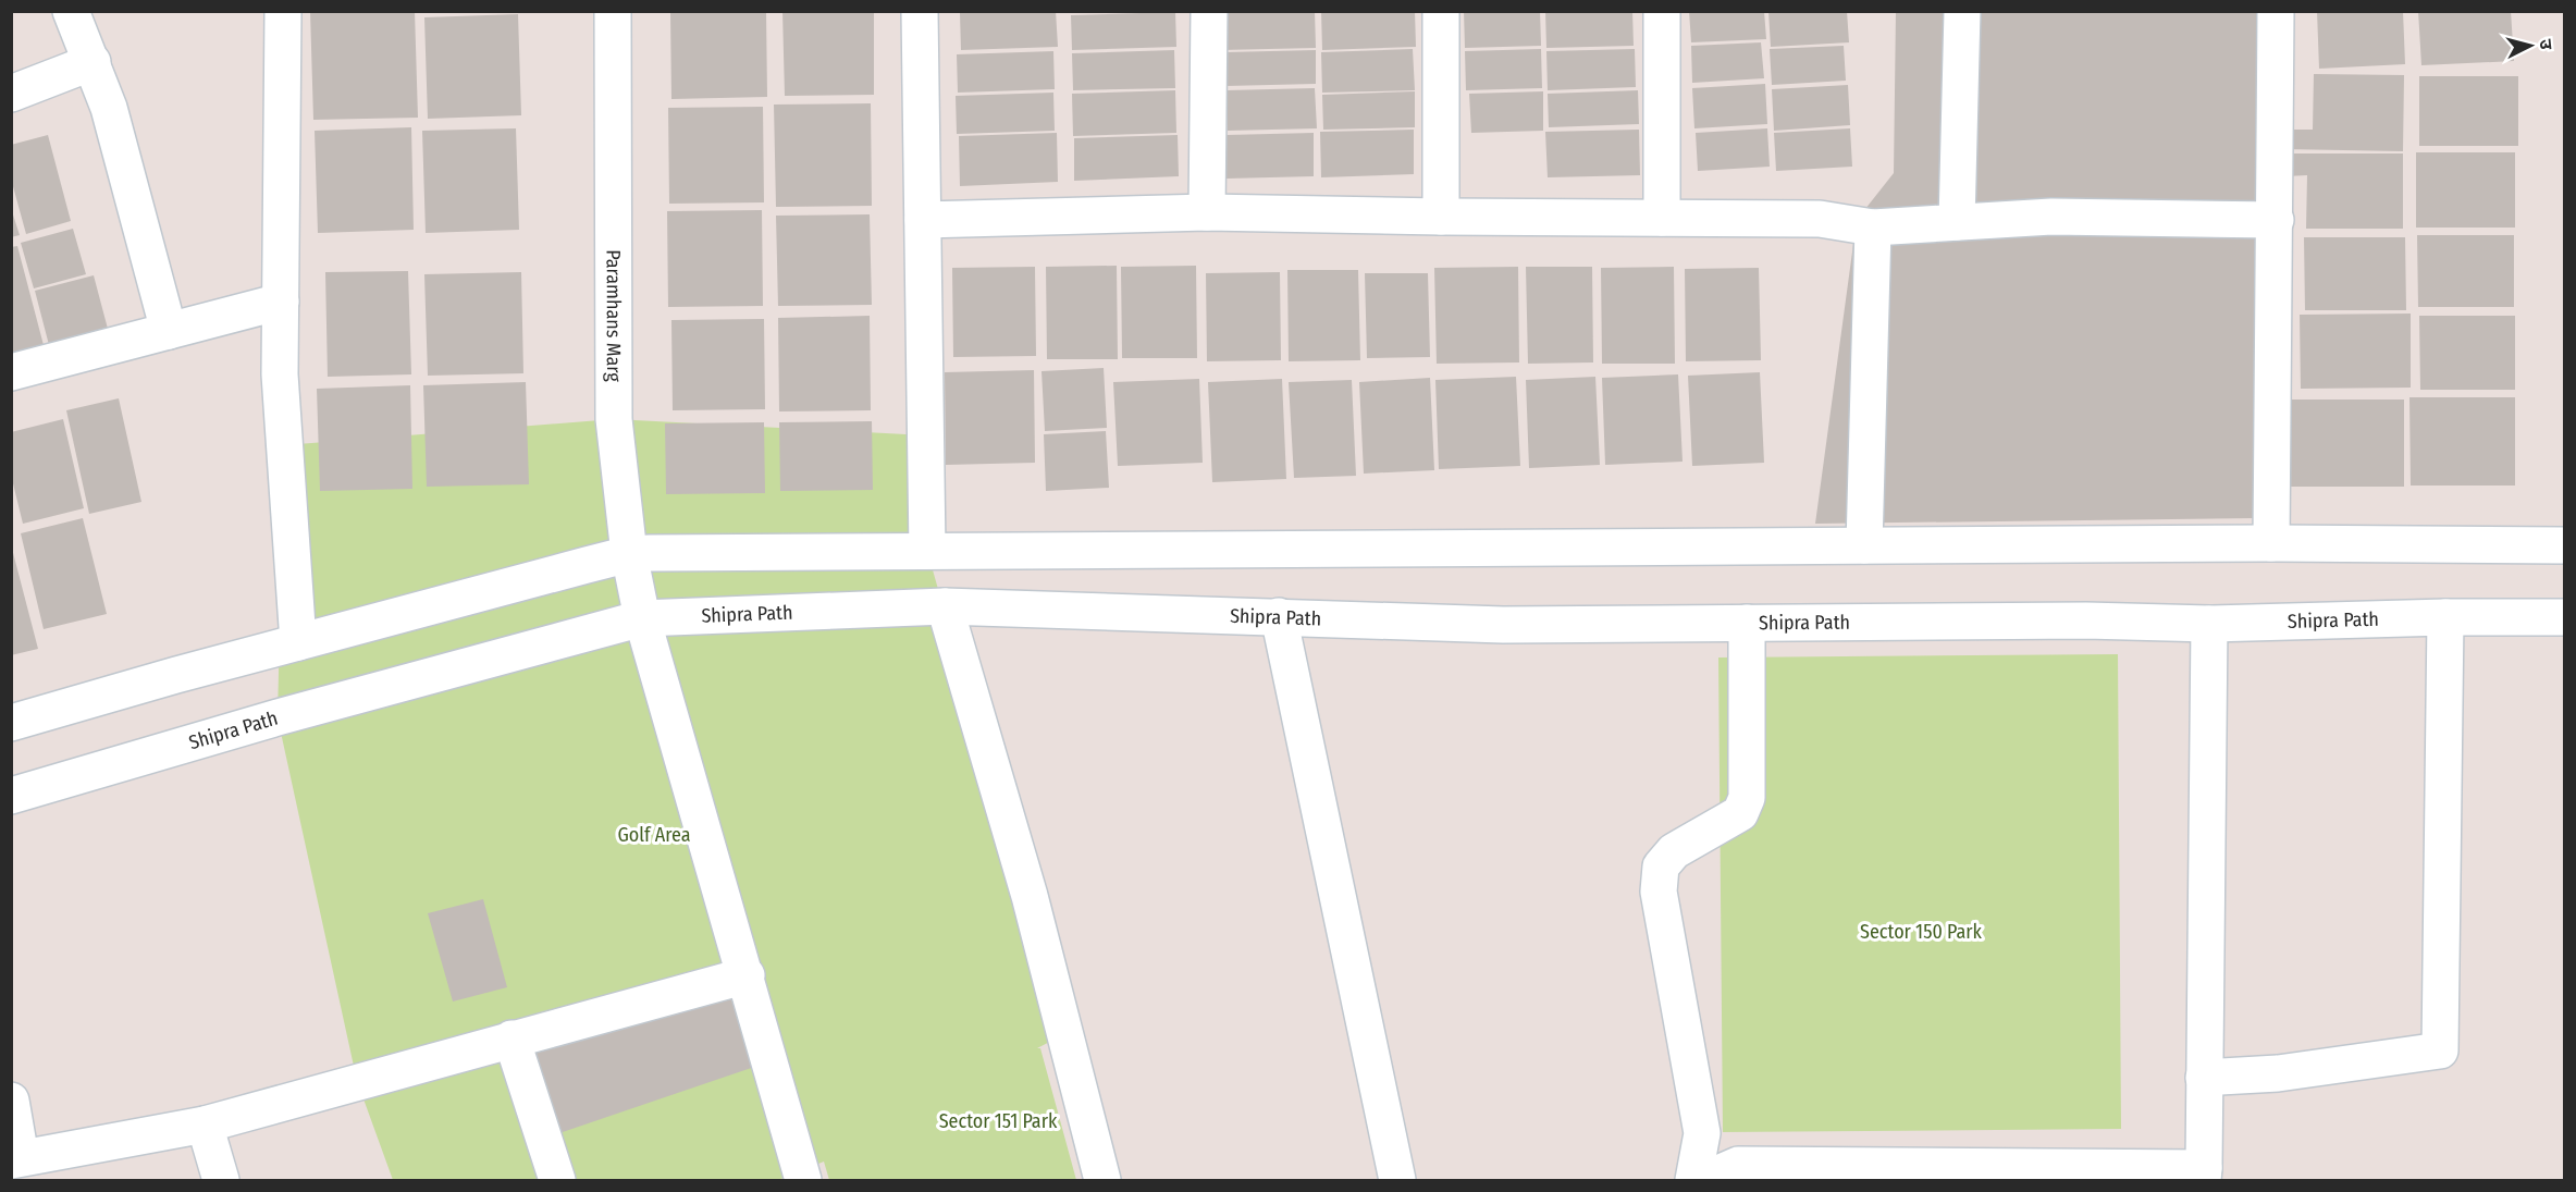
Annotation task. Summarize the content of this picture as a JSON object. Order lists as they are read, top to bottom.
{
  "streets": {
    "street": ["Paramhans Marg", "Shipra Path"]
  },
  "crossings": [
    ["Paramhans Marg", "Shipra Path"]
  ],
  "parks": ["Golf Area", "Sector 150 Park", "Sector 151 Park"],
  "north": "right"
}
